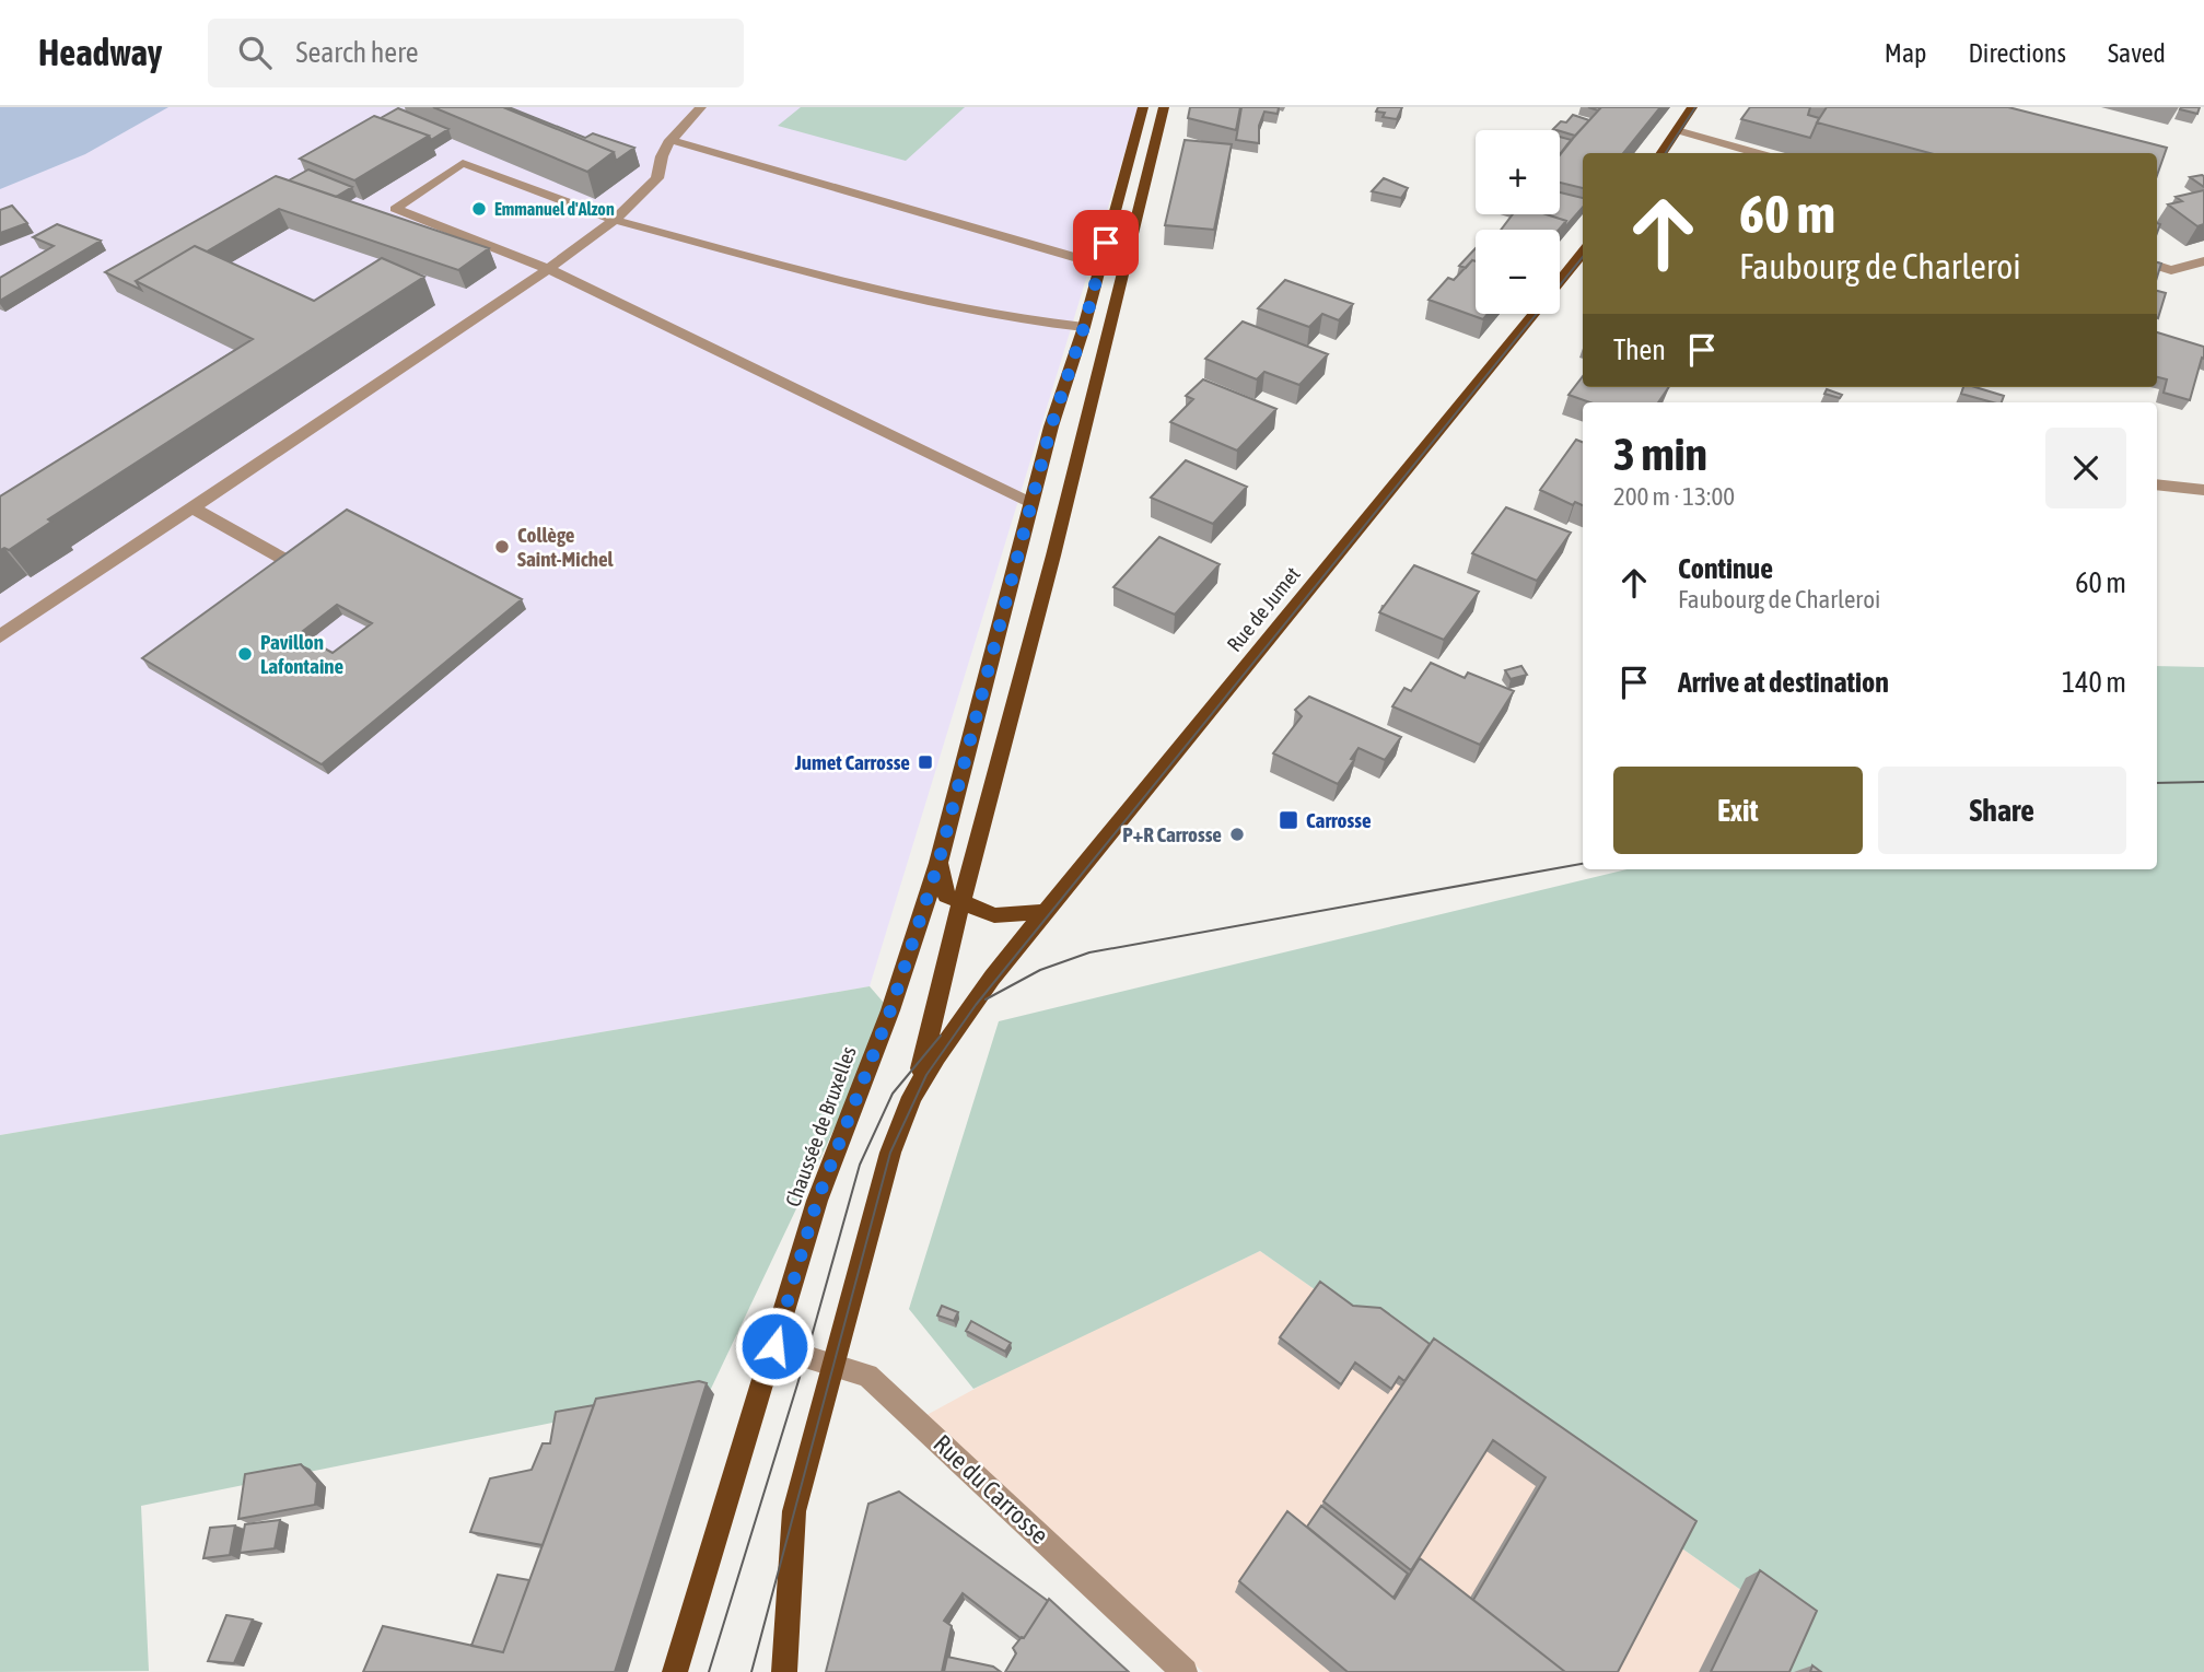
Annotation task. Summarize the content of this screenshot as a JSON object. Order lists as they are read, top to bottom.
{
  "streets": {
    "main road": ["Rue de Jumet", "Chaussée de Bruxelles"],
    "street": ["Rue du Carrosse"]
  },
  "crossings": [
    ["Chaussée de Bruxelles", "Rue du Carrosse"]
  ],
  "places": {
    "other": [
      "Emmanuel d'Alzon",
      "Collège Saint-Michel",
      "Pavillon Lafontaine",
      "P+R Carrosse"
    ],
    "transit": ["Jumet Carrosse", "Carrosse"]
  },
  "page": {
    "header": "Headway",
    "search": "Search here",
    "nav": ["Map", "Directions", "Saved"],
    "map_buttons": ["+", "−"],
    "turn": ["60 m", "Faubourg de Charleroi"],
    "then": "Then",
    "heading": ["3 min", "200 m · 13:00"],
    "list": [
      {
        "name": "Continue",
        "note": "Faubourg de Charleroi",
        "value": "60 m"
      },
      {
        "name": "Arrive at destination",
        "value": "140 m"
      }
    ],
    "buttons": ["Exit", "Share"]
  }
}
